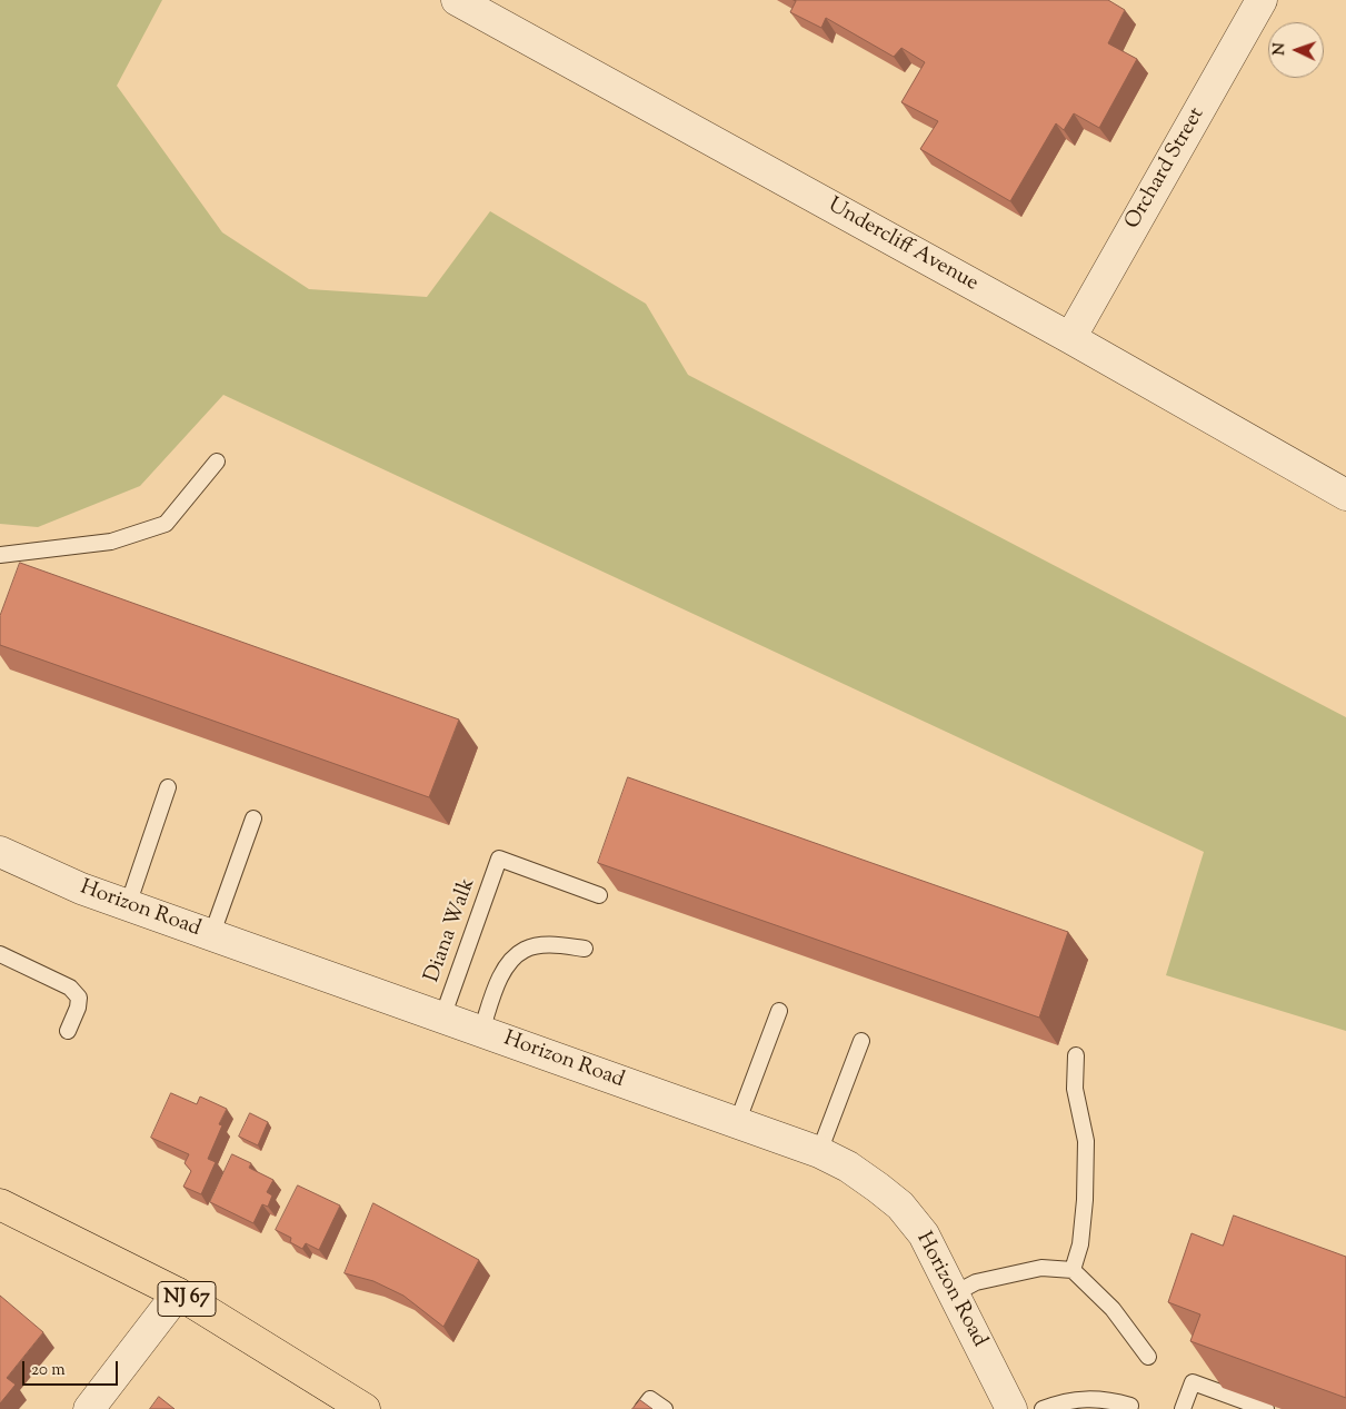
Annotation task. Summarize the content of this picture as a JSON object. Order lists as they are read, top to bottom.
{
  "streets": {
    "main road": ["NJ 67"],
    "street": ["Orchard Street", "Undercliff Avenue", "Horizon Road"],
    "lane": ["Diana Walk"]
  },
  "crossings": [
    ["Orchard Street", "Undercliff Avenue"],
    ["Horizon Road", "Diana Walk"]
  ],
  "scale_bar": "20 m",
  "north": "left"
}
